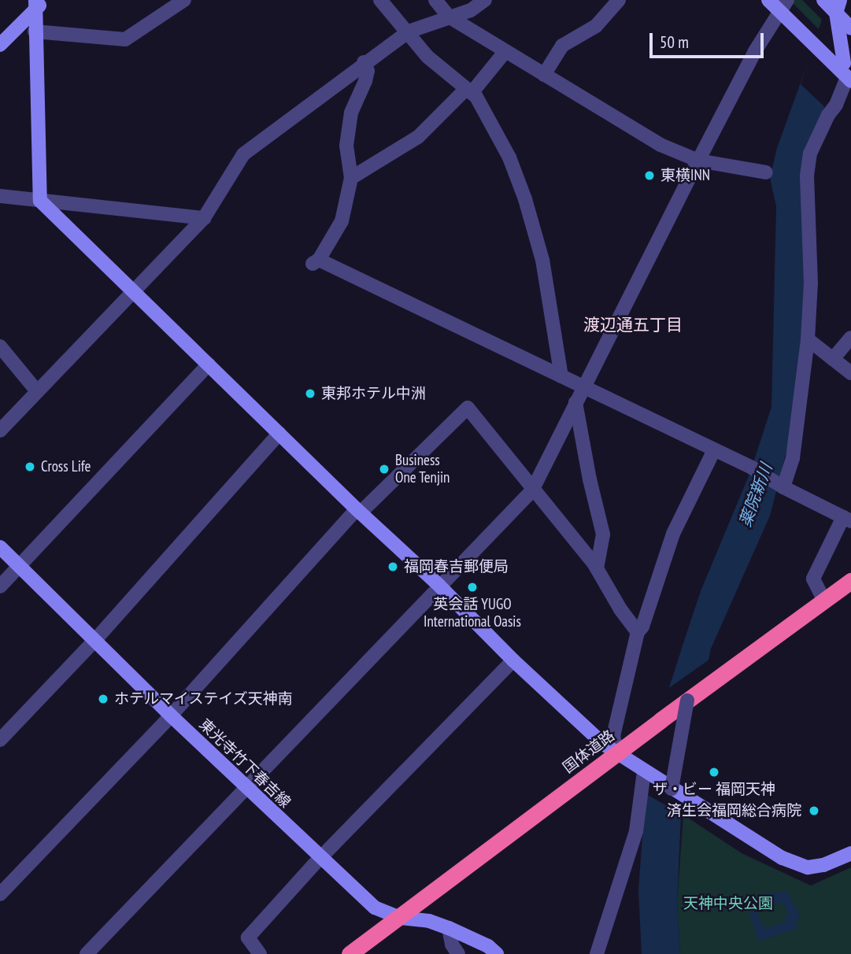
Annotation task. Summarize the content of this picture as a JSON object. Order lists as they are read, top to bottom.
{
  "streets": {
    "highway": ["国体道路"],
    "street": ["東光寺竹下春吉線"]
  },
  "crossings": [
    ["国体道路", "東光寺竹下春吉線"]
  ],
  "districts": ["渡辺通五丁目"],
  "water": ["薬院新川"],
  "parks": ["天神中央公園"],
  "places": [
    "東横INN",
    "東邦ホテル中洲",
    "Cross Life",
    "Business One Tenjin",
    "福岡春吉郵便局",
    "英会話 YUGO International Oasis",
    "ホテルマイステイズ天神南",
    "ザ・ビー 福岡天神",
    "済生会福岡総合病院"
  ],
  "scale_bar": "50 m"
}
